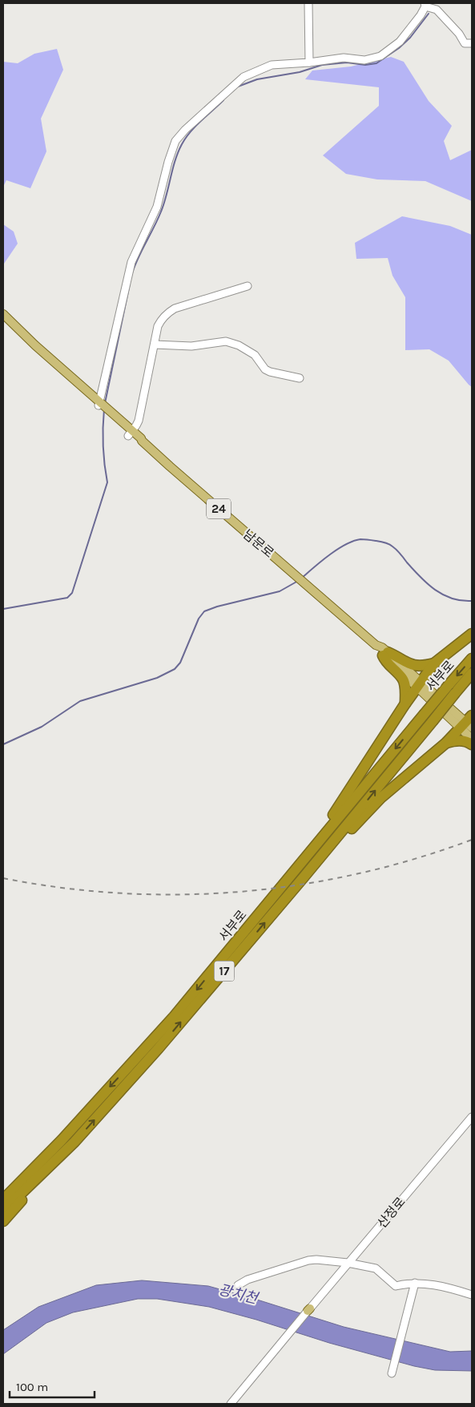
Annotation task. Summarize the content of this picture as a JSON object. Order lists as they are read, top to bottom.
{
  "streets": {
    "highway": ["서부로", "17"],
    "main road": ["24", "남문로"],
    "street": ["산정로"]
  },
  "water": ["광치천"],
  "scale_bar": "100 m"
}
